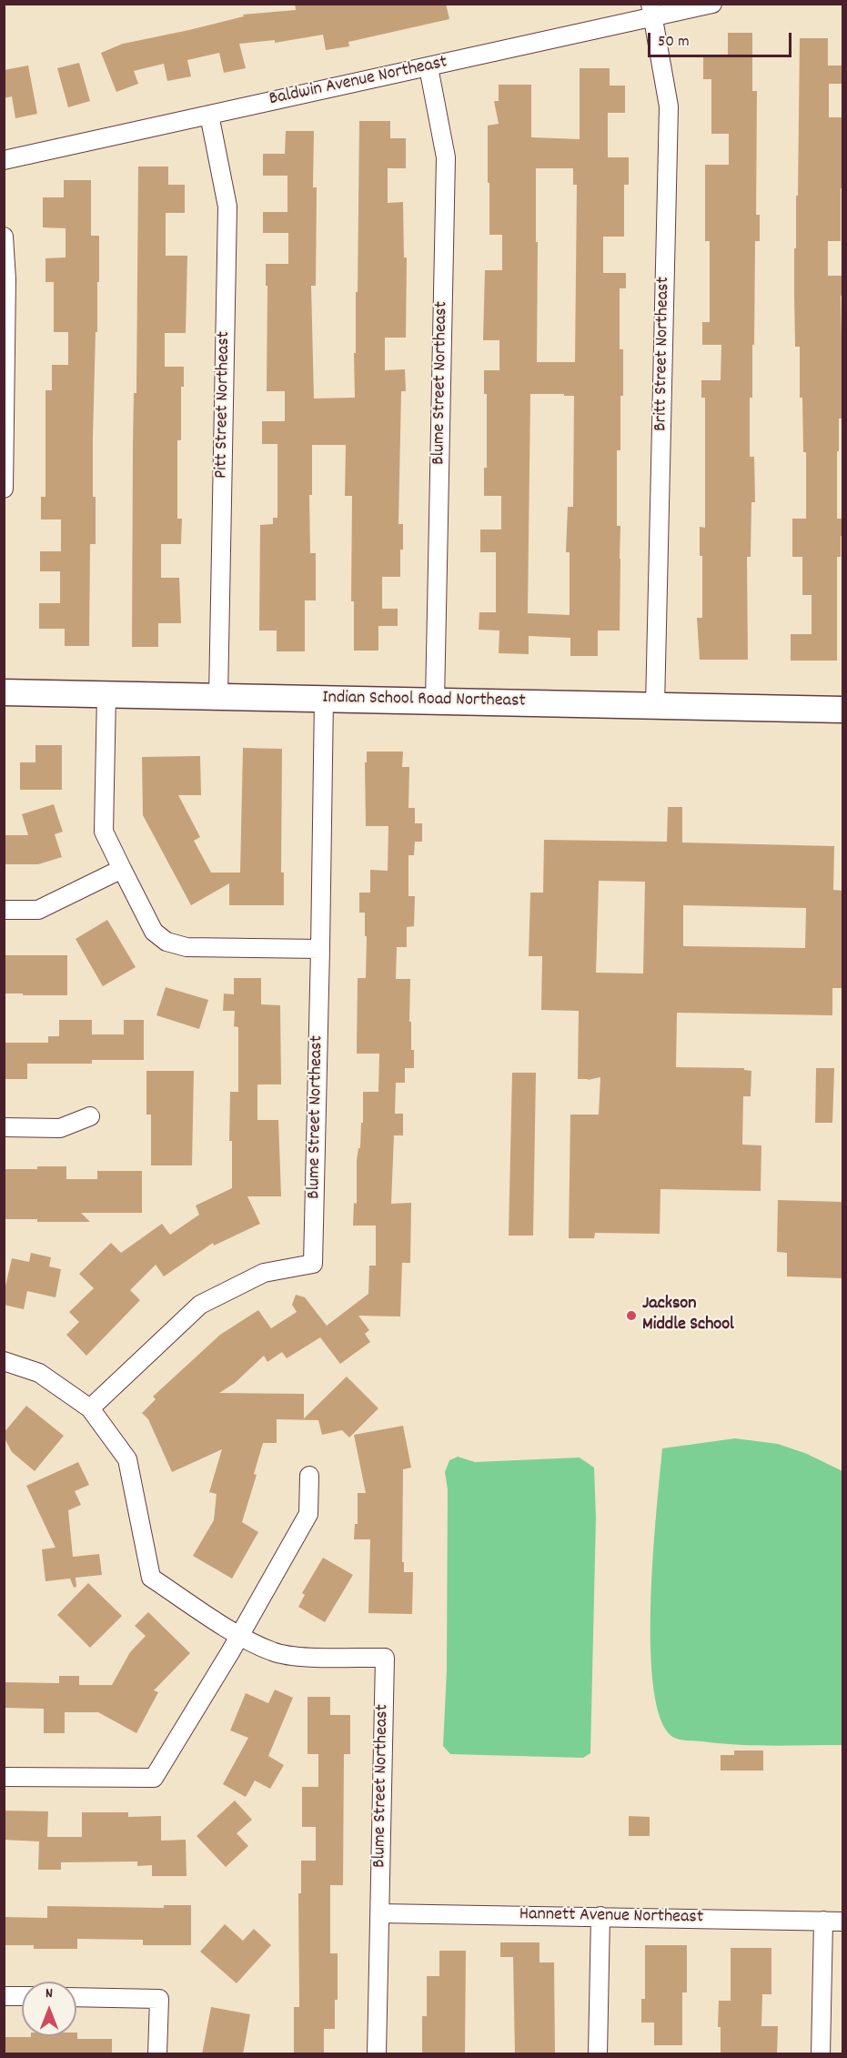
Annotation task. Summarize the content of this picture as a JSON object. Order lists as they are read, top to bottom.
{
  "streets": {
    "street": [
      "Baldwin Avenue Northeast",
      "Britt Street Northeast",
      "Blume Street Northeast",
      "Pitt Street Northeast",
      "Indian School Road Northeast",
      "Hannett Avenue Northeast"
    ]
  },
  "crossings": [
    ["Baldwin Avenue Northeast", "Britt Street Northeast"],
    ["Baldwin Avenue Northeast", "Blume Street Northeast"],
    ["Baldwin Avenue Northeast", "Pitt Street Northeast"],
    ["Britt Street Northeast", "Indian School Road Northeast"],
    ["Blume Street Northeast", "Indian School Road Northeast"],
    ["Blume Street Northeast", "Hannett Avenue Northeast"],
    ["Pitt Street Northeast", "Indian School Road Northeast"]
  ],
  "places": ["Jackson Middle School"],
  "scale_bar": "50 m",
  "north": "top"
}
